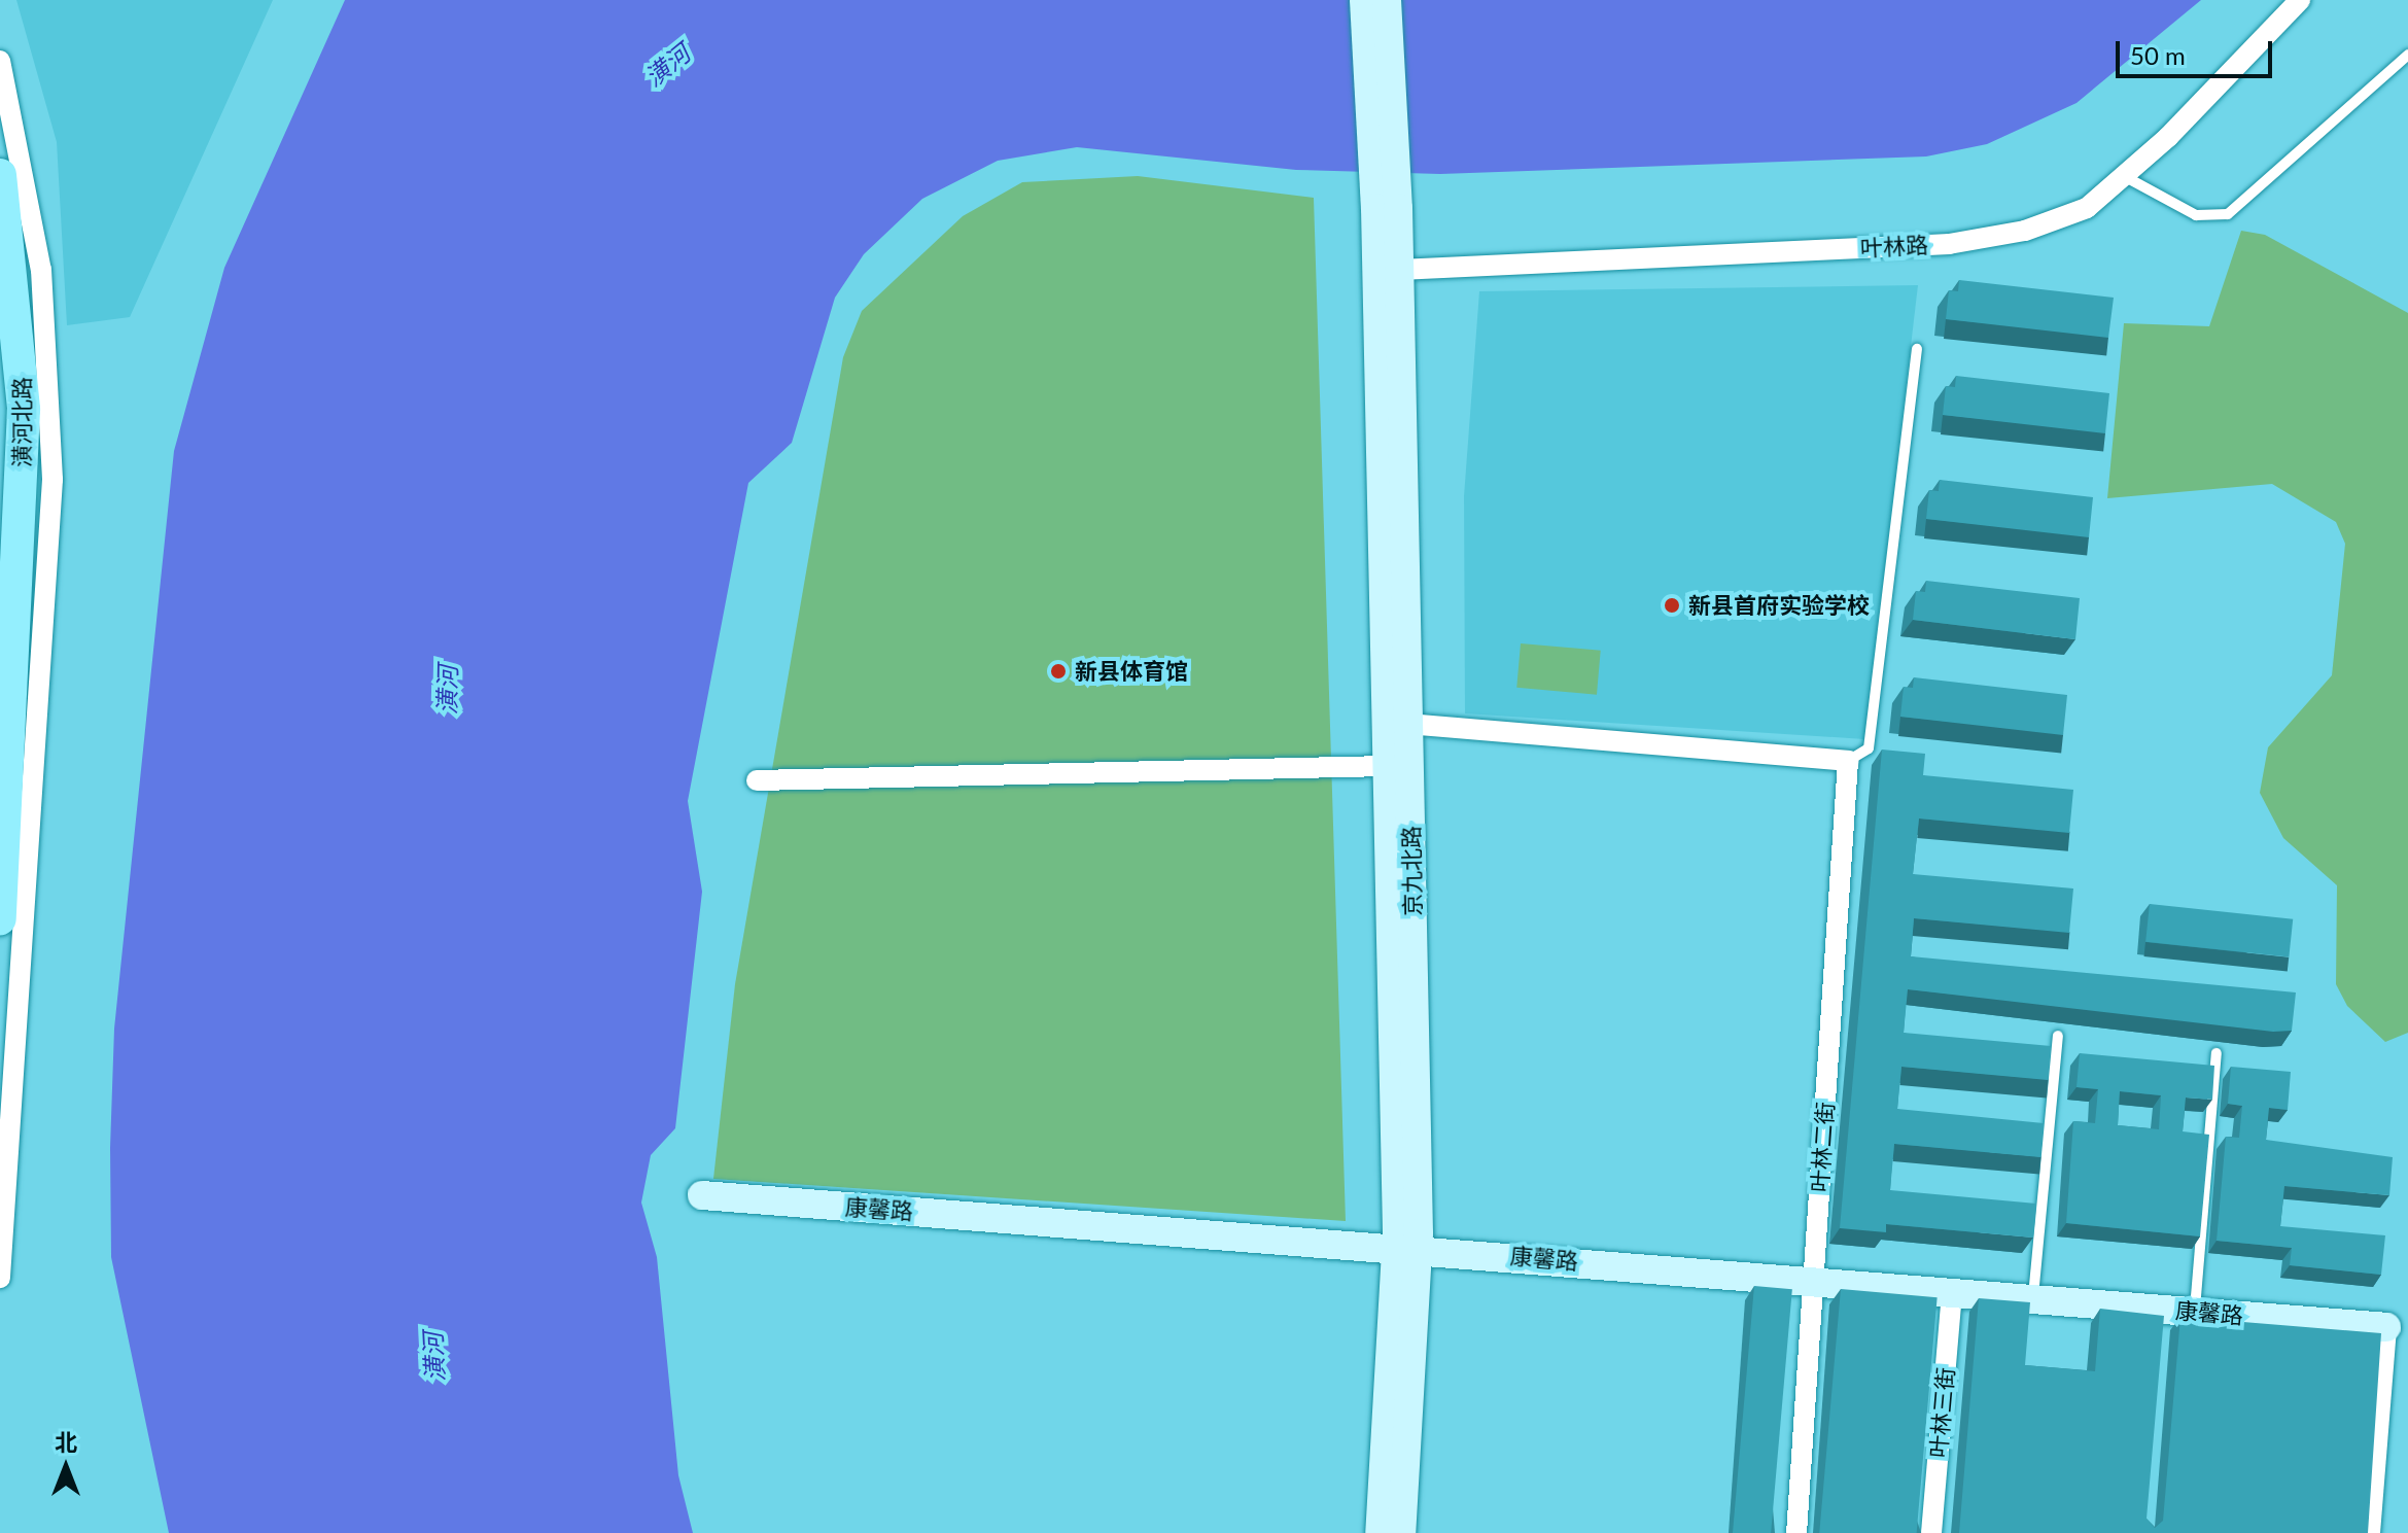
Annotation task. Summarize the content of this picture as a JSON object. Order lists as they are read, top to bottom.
{
  "streets": {
    "main road": ["潢河北路", "京九北路", "康馨路"],
    "street": ["叶林路", "叶林二街", "叶林三街"]
  },
  "crossings": [
    ["叶林路", "京九北路"],
    ["京九北路", "康馨路"],
    ["叶林二街", "康馨路"],
    ["康馨路", "叶林三街"]
  ],
  "water": ["潢河"],
  "places": ["新县首府实验学校", "新县体育馆"],
  "scale_bar": "50 m",
  "north": "top"
}
